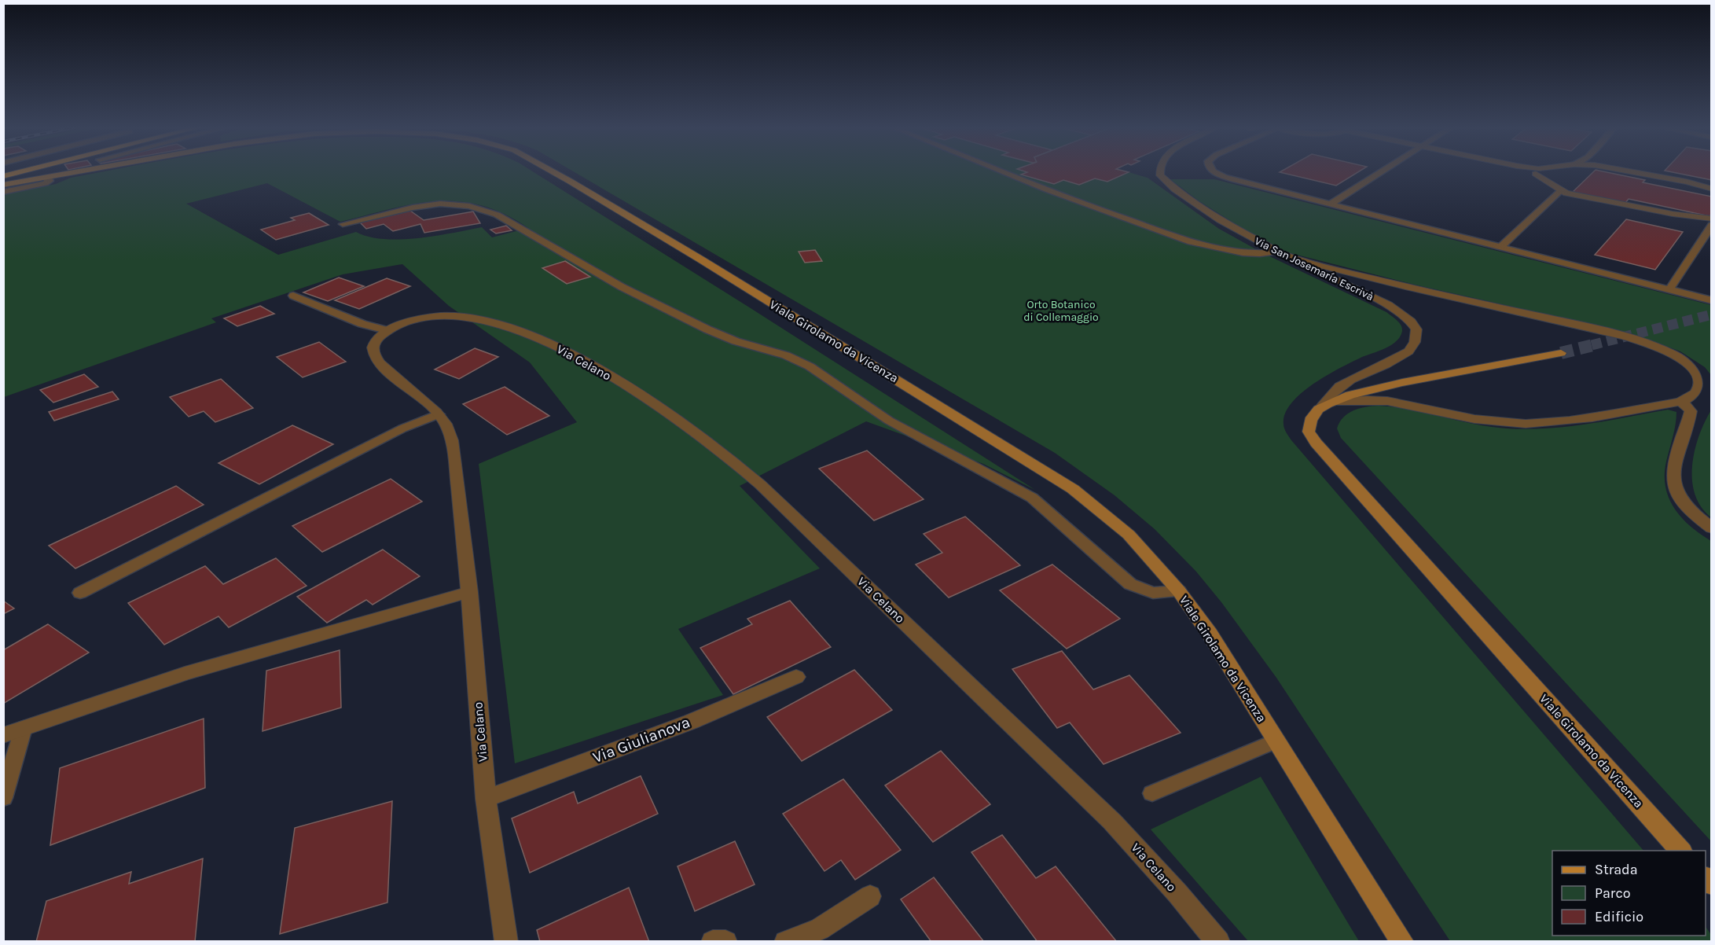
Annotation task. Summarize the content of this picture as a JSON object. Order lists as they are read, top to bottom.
{
  "streets": {
    "main road": ["Viale Girolamo da Vicenza"],
    "street": ["Via San Josemaría Escrivà", "Via Celano", "Via Giulianova"]
  },
  "crossings": [
    ["Via San Josemaría Escrivà", "Viale Girolamo da Vicenza"],
    ["Via Celano", "Via Giulianova"]
  ],
  "parks": ["Orto Botanico di Collemaggio"],
  "legend": ["Strada", "Parco", "Edificio"]
}
